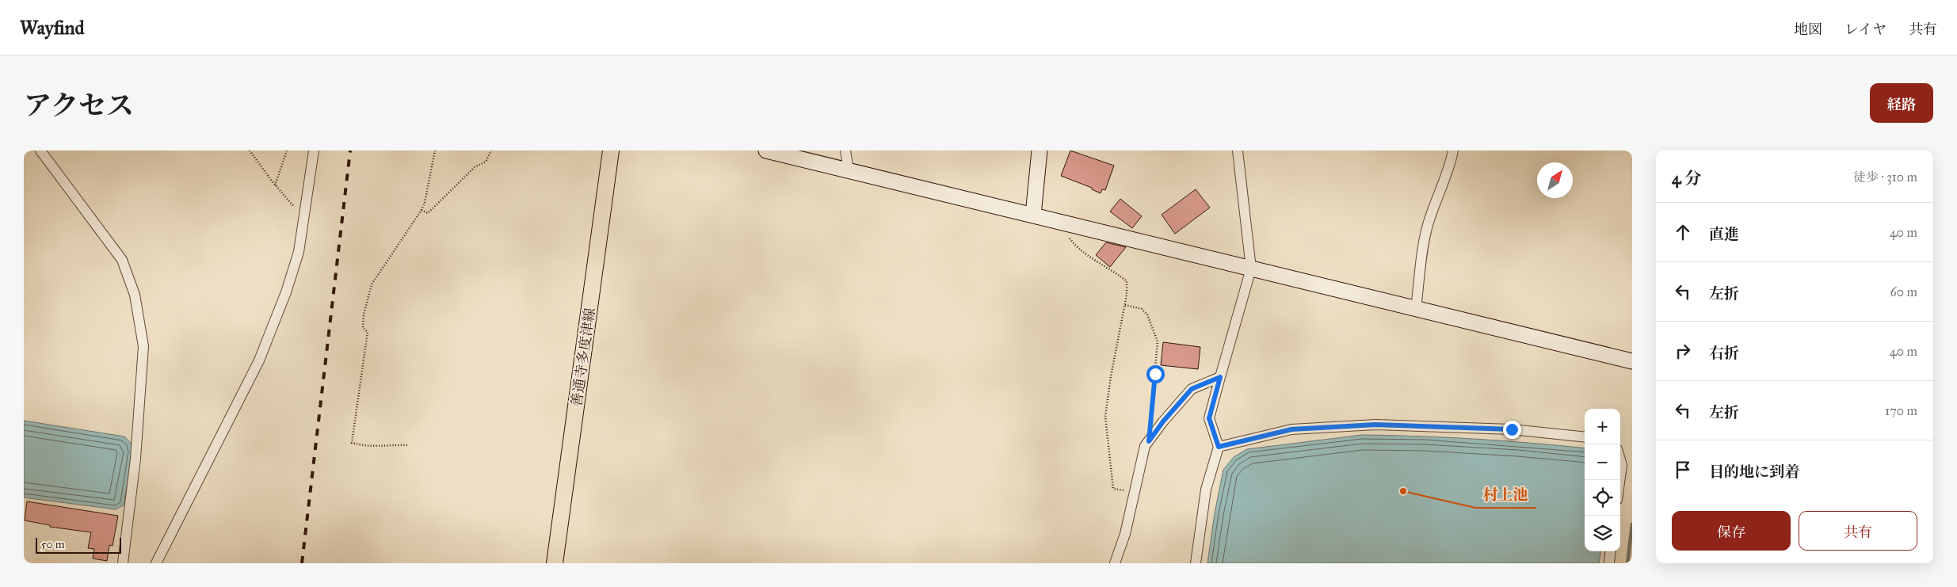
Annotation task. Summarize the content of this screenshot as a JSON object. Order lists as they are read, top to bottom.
{
  "streets": {
    "main road": ["善通寺多度津線"]
  },
  "places": ["村上池"],
  "scale_bar": "50 m",
  "north": "top right",
  "page": {
    "header": "Wayfind",
    "nav": ["地図", "レイヤ", "共有"],
    "title": "アクセス",
    "buttons": [
      "経路",
      ["保存", "共有"]
    ],
    "heading": ["4 分", "徒歩 · 310 m"],
    "list": [
      ["直進", "40 m"],
      ["左折", "60 m"],
      ["右折", "40 m"],
      ["左折", "170 m"],
      "目的地に到着"
    ],
    "map_buttons": ["+", "−"],
    "scale": "50 m"
  }
}
